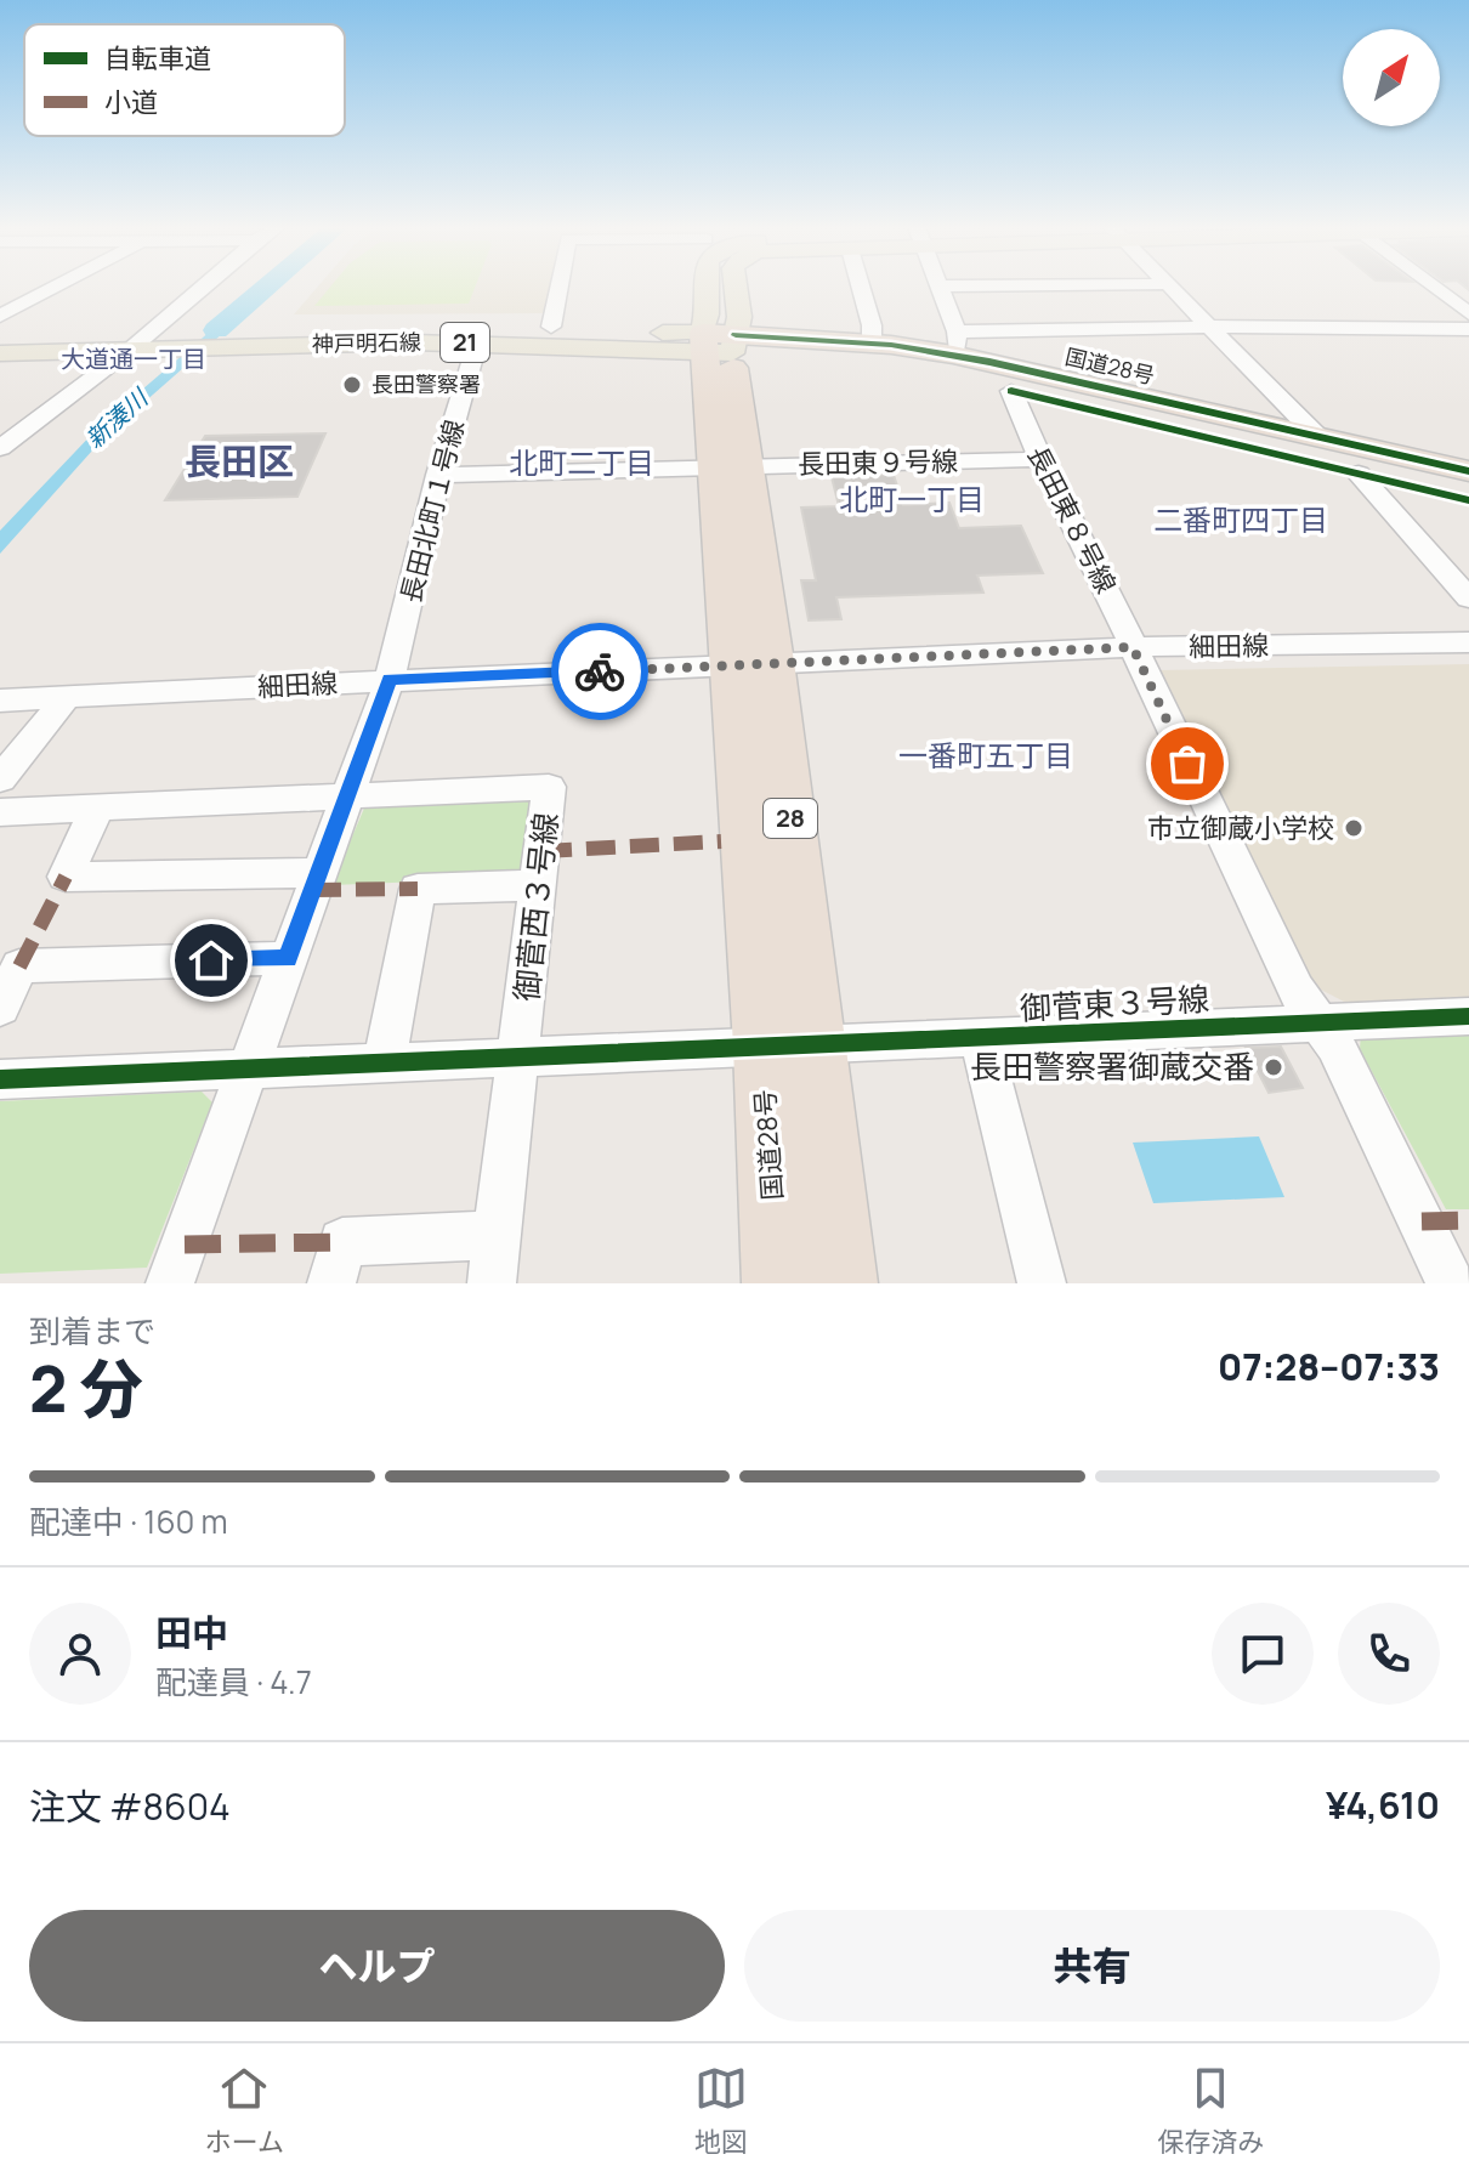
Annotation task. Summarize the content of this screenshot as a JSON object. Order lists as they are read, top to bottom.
{
  "streets": {
    "highway": ["国道28号", "28"],
    "main road": ["21", "神戸明石線"],
    "street": [
      "長田東９号線",
      "長田北町１号線",
      "長田東８号線",
      "細田線",
      "御菅西３号線",
      "御菅東３号線"
    ]
  },
  "crossings": [
    ["神戸明石線", "国道28号"],
    ["神戸明石線", "長田北町１号線"],
    ["国道28号", "長田東９号線"],
    ["国道28号", "長田東８号線"],
    ["国道28号", "細田線"],
    ["国道28号", "御菅東３号線"],
    ["長田東９号線", "長田北町１号線"],
    ["長田東９号線", "長田東８号線"],
    ["長田北町１号線", "細田線"],
    ["長田北町１号線", "御菅西３号線"],
    ["長田北町１号線", "御菅東３号線"],
    ["長田東８号線", "細田線"],
    ["長田東８号線", "御菅東３号線"],
    ["御菅西３号線", "御菅東３号線"]
  ],
  "districts": [
    "大道通一丁目",
    "長田区",
    "北町二丁目",
    "北町一丁目",
    "二番町四丁目",
    "一番町五丁目"
  ],
  "water": ["新湊川"],
  "places": ["長田警察署", "市立御蔵小学校", "長田警察署御蔵交番"],
  "legend": ["自転車道", "小道"],
  "north": "top right",
  "page": {
    "heading": ["2 分", "到着まで", "07:28–07:33"],
    "panel": [
      "田中",
      "配達員 · 4.7",
      "注文 #8604",
      "¥4,610"
    ],
    "bar": "配達中 · 160 m",
    "buttons": ["ヘルプ", "共有"],
    "tabs": ["ホーム", "地図", "保存済み"]
  }
}
